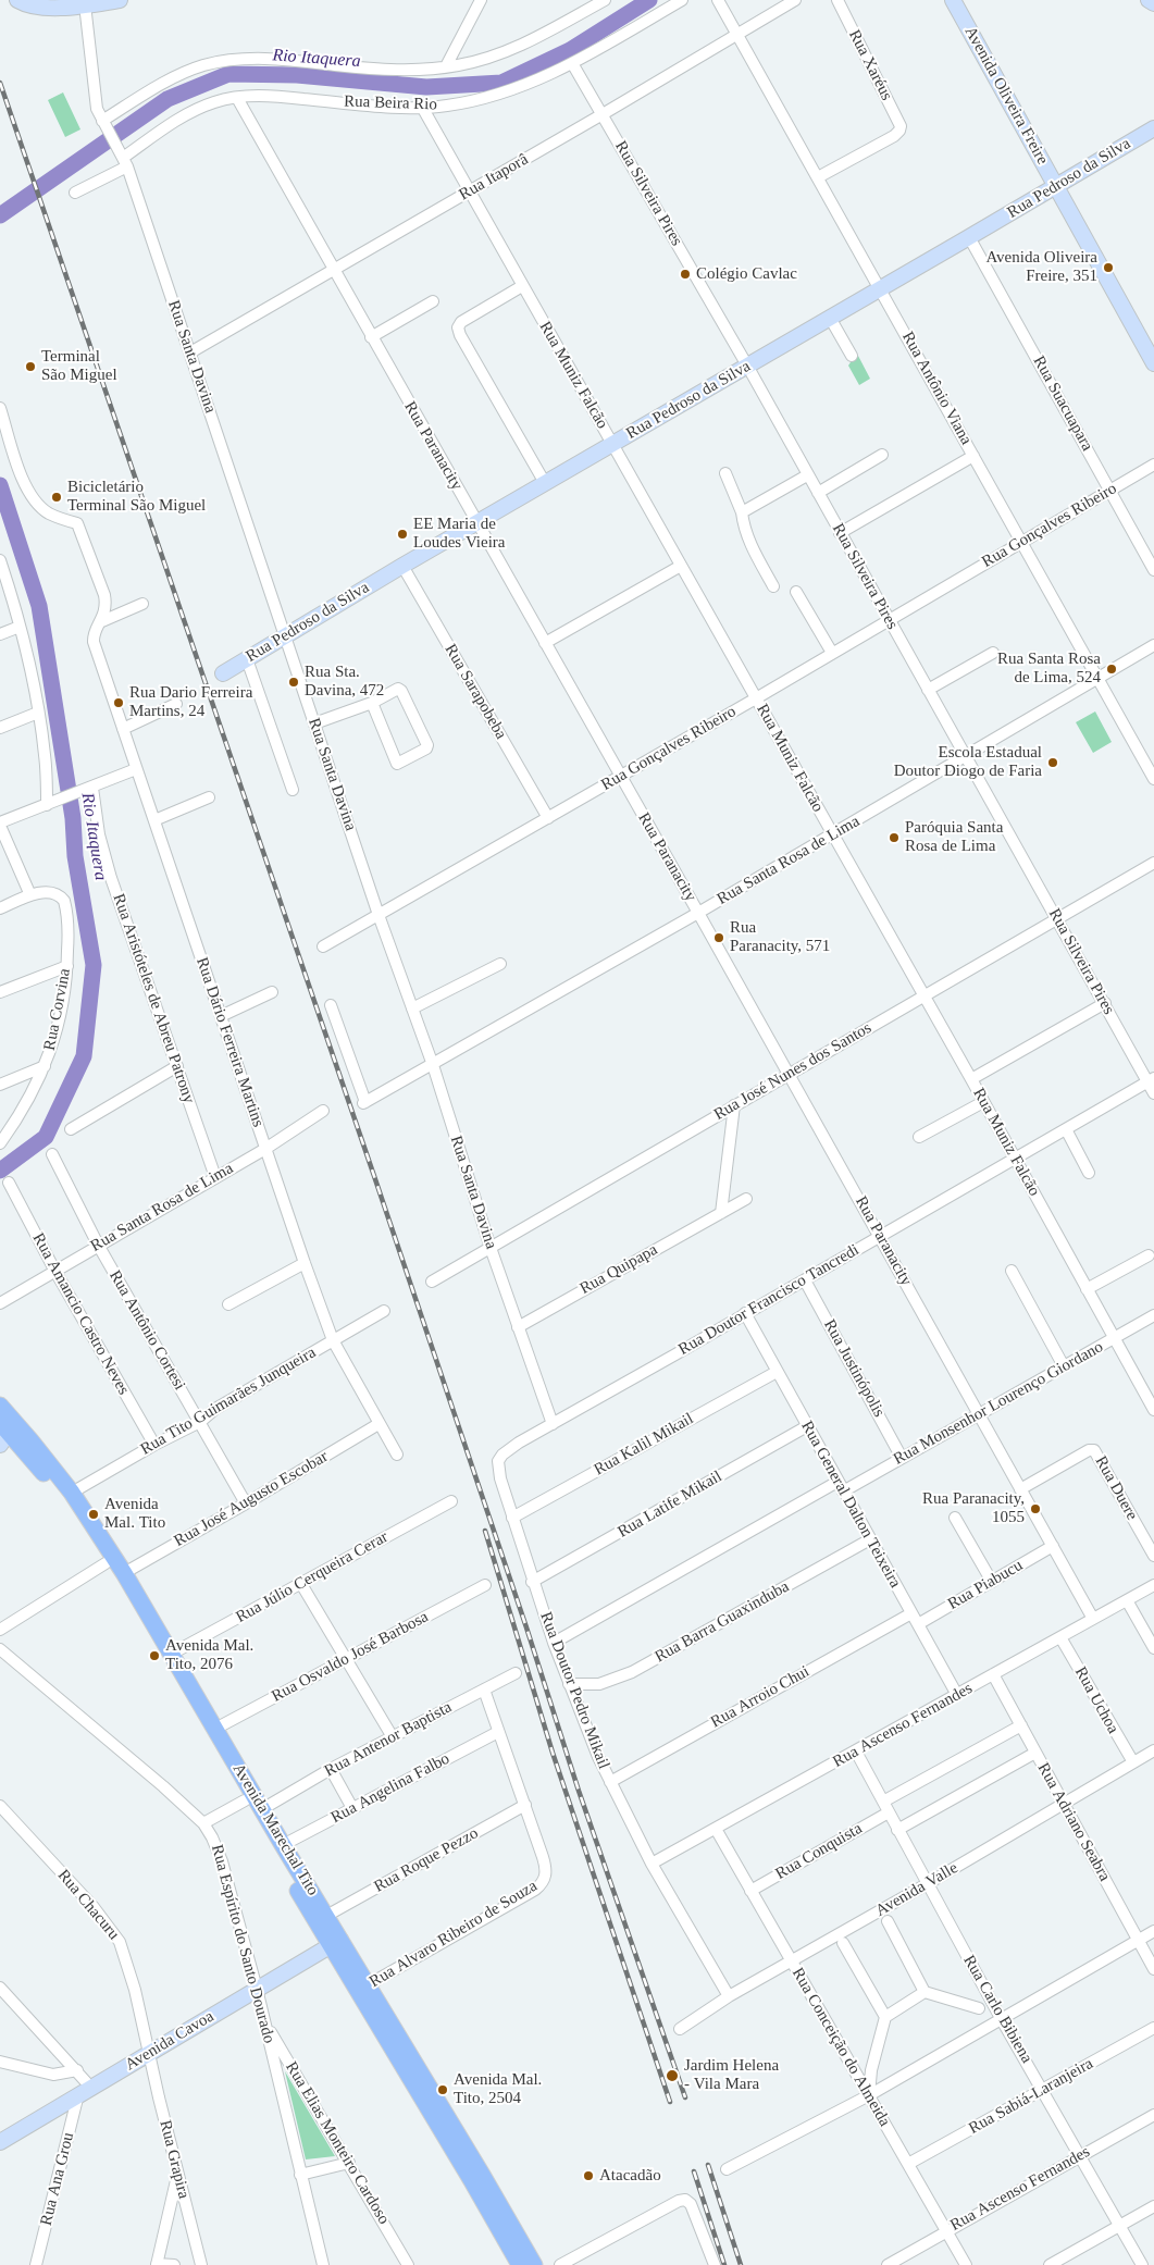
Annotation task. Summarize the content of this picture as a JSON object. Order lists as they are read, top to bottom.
{
  "streets": {
    "main road": ["Avenida Marechal Tito"],
    "street": [
      "Rua Xaréus",
      "Avenida Oliveira Freire",
      "Rua Beira Rio",
      "Rua Itaporâ",
      "Rua Pedroso da Silva",
      "Rua Silveira Pires",
      "Rua Santa Davina",
      "Rua Muniz Falcão",
      "Rua Antônio Viana",
      "Rua Suacuapara",
      "Rua Paranacity",
      "Rua Gonçalves Ribeiro",
      "Rua Sarapobeba",
      "Rua Santa Rosa de Lima",
      "Rua Aristóteles de Abreu Patrony",
      "Rua Corvina",
      "Rua Dário Ferreira Martins",
      "Rua José Nunes dos Santos",
      "Rua Quipapa",
      "Rua Doutor Francisco Tancredi",
      "Rua Amancio Castro Neves",
      "Rua Antônio Cortesi",
      "Rua Justinópolis",
      "Rua Tito Guimarães Junqueira",
      "Rua Monsenhor Lourenço Giordano",
      "Rua Kalil Mikail",
      "Rua Duere",
      "Rua José Augusto Escobar",
      "Rua Latife Mikail",
      "Rua General Dalton Teixeira",
      "Rua Júlio Cerqueira Cerar",
      "Rua Piabucu",
      "Rua Barra Guaxinduba",
      "Rua Osvaldo José Barbosa",
      "Rua Doutor Pedro Mikail",
      "Rua Arroio Chui",
      "Rua Uchoa",
      "Rua Ascenso Fernandes",
      "Rua Antenor Baptista",
      "Rua Angelina Falbo",
      "Rua Adriano Seabra",
      "Rua Conquista",
      "Rua Roque Pezzo",
      "Avenida Valle",
      "Rua Chacuru",
      "Rua Alvaro Ribeiro de Souza",
      "Rua Espírito do Santo Dourado",
      "Rua Carlo Bibiena",
      "Avenida Cavoa",
      "Rua Conceição do Almeida",
      "Rua Sabiá-Laranjeira",
      "Rua Elias Monteiro Cardoso",
      "Rua Grapira",
      "Rua Ana Grou"
    ]
  },
  "crossings": [
    ["Rua Xaréus", "Rua Antônio Viana"],
    ["Avenida Oliveira Freire", "Rua Pedroso da Silva"],
    ["Rua Beira Rio", "Rua Silveira Pires"],
    ["Rua Beira Rio", "Rua Santa Davina"],
    ["Rua Beira Rio", "Rua Muniz Falcão"],
    ["Rua Beira Rio", "Rua Paranacity"],
    ["Rua Itaporâ", "Rua Silveira Pires"],
    ["Rua Itaporâ", "Rua Santa Davina"],
    ["Rua Itaporâ", "Rua Muniz Falcão"],
    ["Rua Itaporâ", "Rua Antônio Viana"],
    ["Rua Itaporâ", "Rua Paranacity"],
    ["Rua Pedroso da Silva", "Rua Silveira Pires"],
    ["Rua Pedroso da Silva", "Rua Santa Davina"],
    ["Rua Pedroso da Silva", "Rua Muniz Falcão"],
    ["Rua Pedroso da Silva", "Rua Antônio Viana"],
    ["Rua Pedroso da Silva", "Rua Suacuapara"],
    ["Rua Pedroso da Silva", "Rua Paranacity"],
    ["Rua Pedroso da Silva", "Rua Sarapobeba"],
    ["Rua Silveira Pires", "Rua Gonçalves Ribeiro"],
    ["Rua Silveira Pires", "Rua Santa Rosa de Lima"],
    ["Rua Silveira Pires", "Rua José Nunes dos Santos"],
    ["Rua Silveira Pires", "Rua Doutor Francisco Tancredi"],
    ["Rua Santa Davina", "Rua Gonçalves Ribeiro"],
    ["Rua Santa Davina", "Rua Santa Rosa de Lima"],
    ["Rua Santa Davina", "Rua José Nunes dos Santos"],
    ["Rua Santa Davina", "Rua Quipapa"],
    ["Rua Santa Davina", "Rua Doutor Francisco Tancredi"],
    ["Rua Santa Davina", "Rua Doutor Pedro Mikail"],
    ["Rua Muniz Falcão", "Rua Gonçalves Ribeiro"],
    ["Rua Muniz Falcão", "Rua Santa Rosa de Lima"],
    ["Rua Muniz Falcão", "Rua José Nunes dos Santos"],
    ["Rua Muniz Falcão", "Rua Doutor Francisco Tancredi"],
    ["Rua Muniz Falcão", "Rua Monsenhor Lourenço Giordano"],
    ["Rua Antônio Viana", "Rua Gonçalves Ribeiro"],
    ["Rua Antônio Viana", "Rua Santa Rosa de Lima"],
    ["Rua Suacuapara", "Rua Gonçalves Ribeiro"],
    ["Rua Paranacity", "Rua Gonçalves Ribeiro"],
    ["Rua Paranacity", "Rua Santa Rosa de Lima"],
    ["Rua Paranacity", "Rua José Nunes dos Santos"],
    ["Rua Paranacity", "Rua Doutor Francisco Tancredi"],
    ["Rua Paranacity", "Rua Monsenhor Lourenço Giordano"],
    ["Rua Paranacity", "Rua Duere"],
    ["Rua Paranacity", "Rua Piabucu"],
    ["Rua Paranacity", "Rua Ascenso Fernandes"],
    ["Rua Gonçalves Ribeiro", "Rua Sarapobeba"],
    ["Rua Santa Rosa de Lima", "Rua Aristóteles de Abreu Patrony"],
    ["Rua Santa Rosa de Lima", "Rua Dário Ferreira Martins"],
    ["Rua Santa Rosa de Lima", "Rua Amancio Castro Neves"],
    ["Rua Santa Rosa de Lima", "Rua Antônio Cortesi"],
    ["Rua Dário Ferreira Martins", "Rua Tito Guimarães Junqueira"],
    ["Rua Dário Ferreira Martins", "Rua José Augusto Escobar"],
    ["Rua Doutor Francisco Tancredi", "Rua Justinópolis"],
    ["Rua Doutor Francisco Tancredi", "Rua General Dalton Teixeira"],
    ["Rua Doutor Francisco Tancredi", "Rua Doutor Pedro Mikail"],
    ["Rua Amancio Castro Neves", "Rua Tito Guimarães Junqueira"],
    ["Rua Antônio Cortesi", "Rua Tito Guimarães Junqueira"],
    ["Rua Antônio Cortesi", "Rua José Augusto Escobar"],
    ["Rua Justinópolis", "Rua Monsenhor Lourenço Giordano"],
    ["Rua Tito Guimarães Junqueira", "Avenida Marechal Tito"],
    ["Rua Monsenhor Lourenço Giordano", "Rua General Dalton Teixeira"],
    ["Rua Monsenhor Lourenço Giordano", "Rua Doutor Pedro Mikail"],
    ["Rua Kalil Mikail", "Rua General Dalton Teixeira"],
    ["Rua Kalil Mikail", "Rua Doutor Pedro Mikail"],
    ["Rua José Augusto Escobar", "Avenida Marechal Tito"],
    ["Rua Latife Mikail", "Rua General Dalton Teixeira"],
    ["Rua Latife Mikail", "Rua Doutor Pedro Mikail"],
    ["Rua General Dalton Teixeira", "Rua Piabucu"],
    ["Rua General Dalton Teixeira", "Rua Barra Guaxinduba"],
    ["Rua General Dalton Teixeira", "Rua Arroio Chui"],
    ["Rua General Dalton Teixeira", "Rua Ascenso Fernandes"],
    ["Rua Júlio Cerqueira Cerar", "Avenida Marechal Tito"],
    ["Rua Barra Guaxinduba", "Rua Doutor Pedro Mikail"],
    ["Rua Osvaldo José Barbosa", "Avenida Marechal Tito"],
    ["Rua Doutor Pedro Mikail", "Rua Arroio Chui"],
    ["Rua Doutor Pedro Mikail", "Rua Ascenso Fernandes"],
    ["Rua Doutor Pedro Mikail", "Avenida Valle"],
    ["Rua Uchoa", "Rua Ascenso Fernandes"],
    ["Rua Uchoa", "Avenida Valle"],
    ["Rua Ascenso Fernandes", "Rua Adriano Seabra"],
    ["Rua Ascenso Fernandes", "Rua Carlo Bibiena"],
    ["Rua Ascenso Fernandes", "Rua Conceição do Almeida"],
    ["Rua Antenor Baptista", "Avenida Marechal Tito"],
    ["Rua Antenor Baptista", "Rua Alvaro Ribeiro de Souza"],
    ["Rua Angelina Falbo", "Avenida Marechal Tito"],
    ["Rua Angelina Falbo", "Rua Alvaro Ribeiro de Souza"],
    ["Rua Adriano Seabra", "Rua Conquista"],
    ["Rua Adriano Seabra", "Avenida Valle"],
    ["Avenida Marechal Tito", "Rua Roque Pezzo"],
    ["Avenida Marechal Tito", "Rua Alvaro Ribeiro de Souza"],
    ["Avenida Marechal Tito", "Avenida Cavoa"],
    ["Rua Conquista", "Rua Carlo Bibiena"],
    ["Rua Conquista", "Rua Conceição do Almeida"],
    ["Rua Roque Pezzo", "Rua Alvaro Ribeiro de Souza"],
    ["Avenida Valle", "Rua Carlo Bibiena"],
    ["Avenida Valle", "Rua Conceição do Almeida"],
    ["Rua Chacuru", "Avenida Cavoa"],
    ["Rua Chacuru", "Rua Grapira"],
    ["Rua Espírito do Santo Dourado", "Avenida Cavoa"],
    ["Rua Espírito do Santo Dourado", "Rua Elias Monteiro Cardoso"],
    ["Rua Carlo Bibiena", "Rua Sabiá-Laranjeira"],
    ["Avenida Cavoa", "Rua Grapira"],
    ["Avenida Cavoa", "Rua Ana Grou"],
    ["Rua Conceição do Almeida", "Rua Sabiá-Laranjeira"]
  ],
  "water": ["Rio Itaquera"],
  "places": [
    "Avenida Oliveira Freire, 351",
    "Colégio Cavlac",
    "Terminal São Miguel",
    "Bicicletário Terminal São Miguel",
    "EE Maria de Loudes Vieira",
    "Rua Santa Rosa de Lima, 524",
    "Rua Sta. Davina, 472",
    "Rua Dario Ferreira Martins, 24",
    "Escola Estadual Doutor Diogo de Faria",
    "Paróquia Santa Rosa de Lima",
    "Rua Paranacity, 571",
    "Rua Paranacity, 1055",
    "Avenida Mal. Tito",
    "Avenida Mal. Tito, 2076",
    "Jardim Helena - Vila Mara",
    "Avenida Mal. Tito, 2504",
    "Atacadão"
  ]
}
